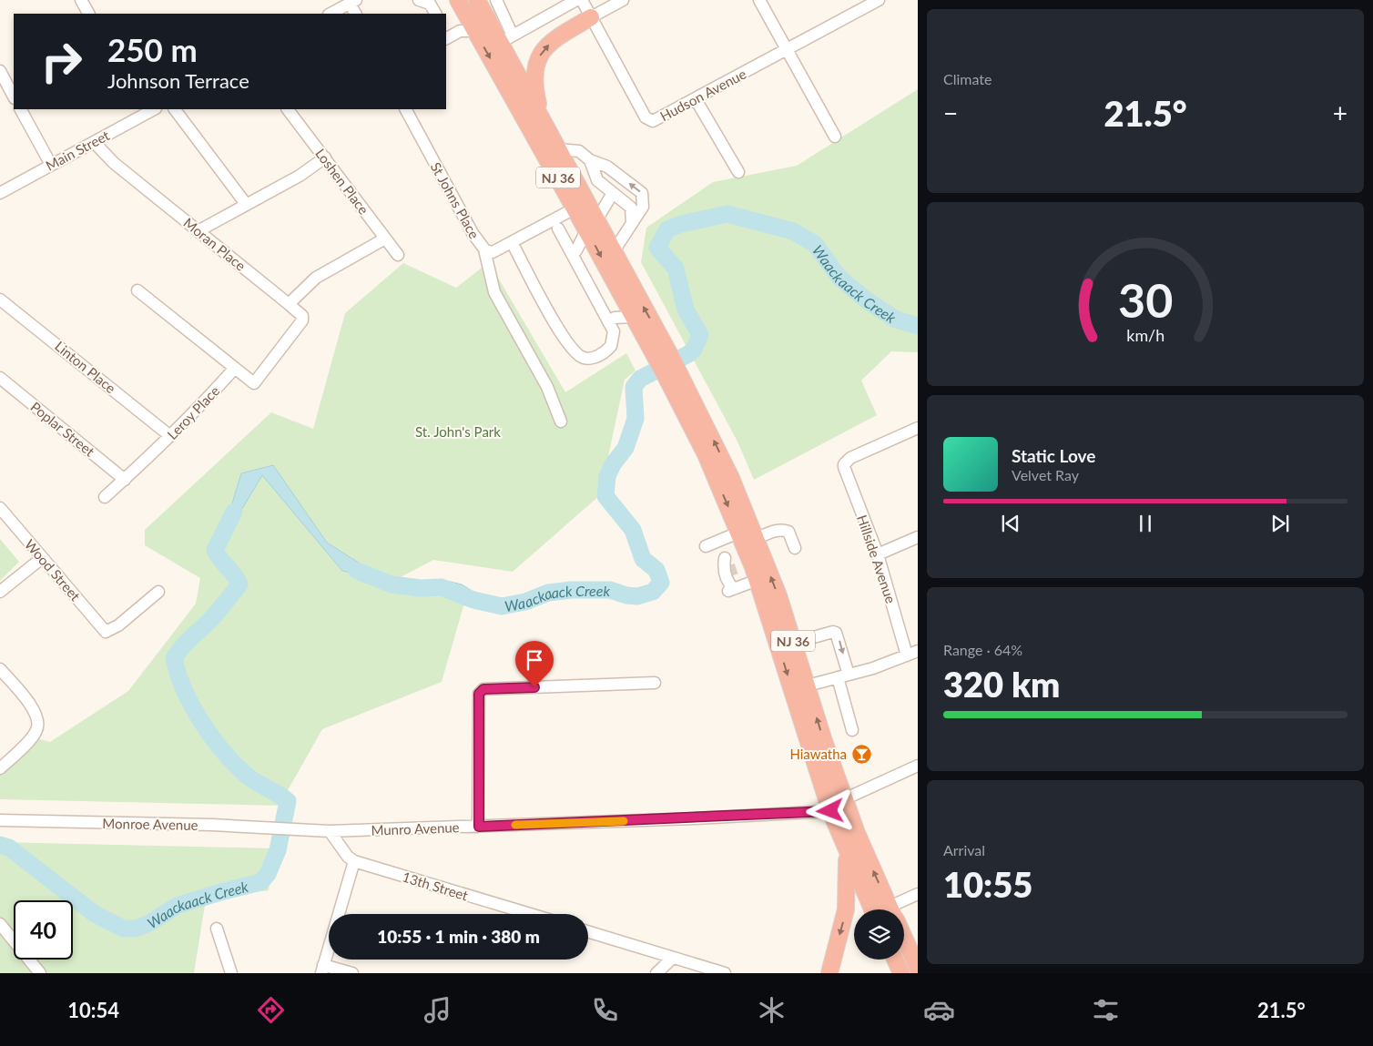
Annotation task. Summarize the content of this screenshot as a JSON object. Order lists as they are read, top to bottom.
{
  "streets": {
    "highway": ["NJ 36"],
    "street": [
      "Hudson Avenue",
      "Main Street",
      "Loshen Place",
      "St Johns Place",
      "Moran Place",
      "Linton Place",
      "Leroy Place",
      "Poplar Street",
      "Hillside Avenue",
      "Wood Street",
      "Monroe Avenue",
      "Munro Avenue",
      "13th Street"
    ]
  },
  "crossings": [
    ["Main Street", "Moran Place"],
    ["NJ 36", "St Johns Place"],
    ["NJ 36", "Munro Avenue"],
    ["Moran Place", "Leroy Place"],
    ["Linton Place", "Leroy Place"],
    ["Leroy Place", "Poplar Street"],
    ["Monroe Avenue", "Munro Avenue"],
    ["Munro Avenue", "13th Street"]
  ],
  "water": ["Waackaack Creek"],
  "parks": ["St. John's Park"],
  "places": {
    "bar": ["Hiawatha"]
  },
  "page": {
    "tile": [
      "Climate",
      ["Range · 64%", "320 km"],
      ["Arrival", "10:55"]
    ],
    "turn": ["250 m", "Johnson Terrace"],
    "heat": ["−", "21.5°", "+"],
    "song": ["Static Love", "Velvet Ray"],
    "limit": "40",
    "trip": "10:55 · 1 min · 380 m",
    "tabs": ["10:54", "21.5°"],
    "gauge": ["30", "km/h"]
  }
}
